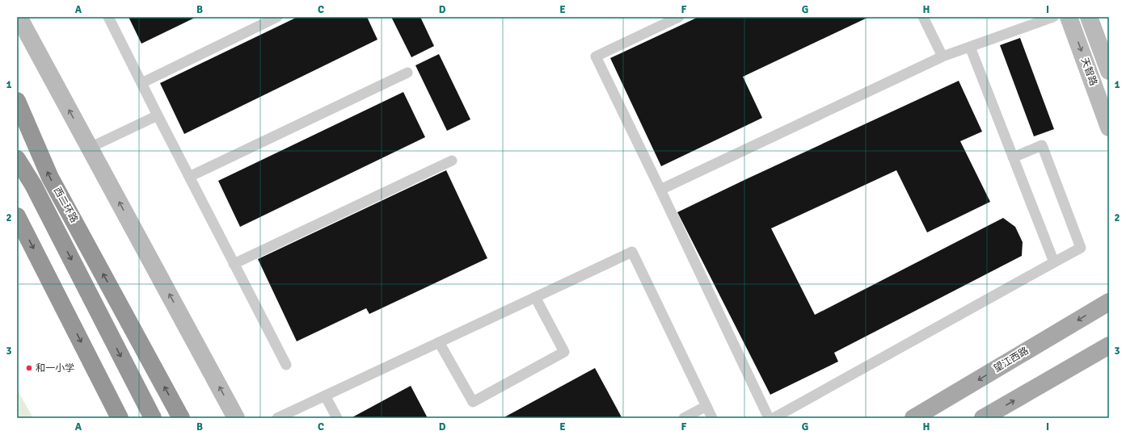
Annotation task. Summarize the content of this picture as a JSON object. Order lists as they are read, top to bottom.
{
  "streets": {
    "highway": ["西二环路"],
    "main road": ["望江西路"],
    "street": ["天智路"]
  },
  "places": ["和一小学"],
  "grid": {
    "columns": [
      "A",
      "B",
      "C",
      "D",
      "E",
      "F",
      "G",
      "H",
      "I"
    ],
    "rows": ["1", "2", "3"]
  }
}
